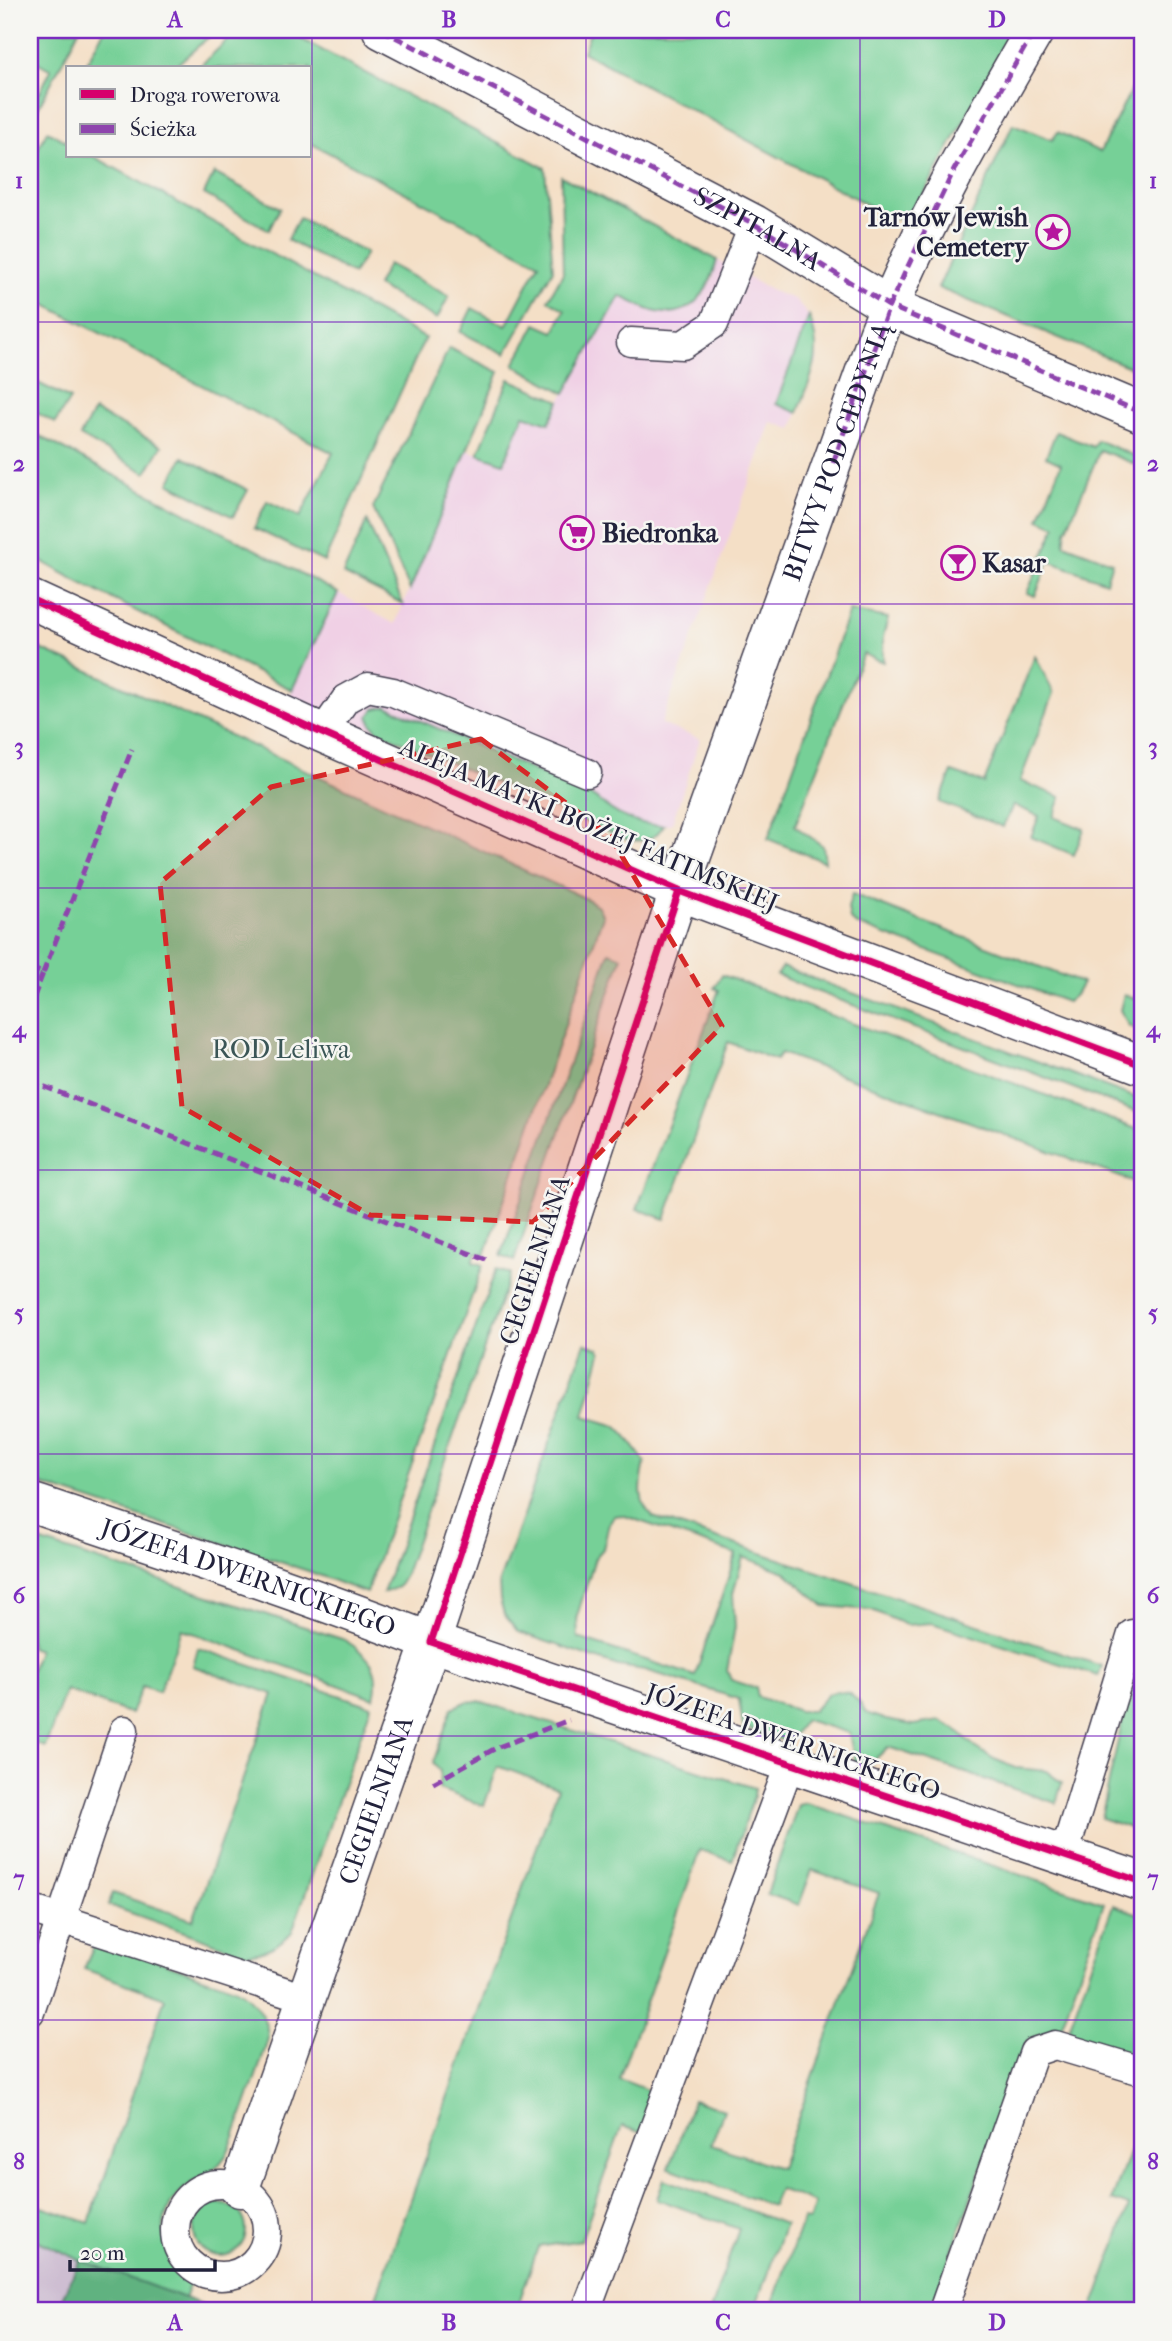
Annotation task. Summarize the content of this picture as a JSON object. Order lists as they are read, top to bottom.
{
  "streets": {
    "street": [
      "SZPITALNA",
      "BITWY POD CEDYNIĄ",
      "ALEJA MATKI BOŻEJ FATIMSKIEJ",
      "CEGIELNIANA",
      "JÓZEFA DWERNICKIEGO"
    ]
  },
  "crossings": [
    ["SZPITALNA", "BITWY POD CEDYNIĄ"],
    ["BITWY POD CEDYNIĄ", "ALEJA MATKI BOŻEJ FATIMSKIEJ"],
    ["BITWY POD CEDYNIĄ", "CEGIELNIANA"],
    ["ALEJA MATKI BOŻEJ FATIMSKIEJ", "CEGIELNIANA"],
    ["CEGIELNIANA", "JÓZEFA DWERNICKIEGO"]
  ],
  "parks": ["ROD Leliwa"],
  "places": {
    "place": ["Tarnów Jewish Cemetery"],
    "supermarket": ["Biedronka"],
    "bar": ["Kasar"]
  },
  "legend": ["Droga rowerowa", "Ścieżka"],
  "scale_bar": "20 m",
  "grid": {
    "columns": [
      "A",
      "B",
      "C",
      "D"
    ],
    "rows": [
      "1",
      "2",
      "3",
      "4",
      "5",
      "6",
      "7",
      "8"
    ]
  }
}
